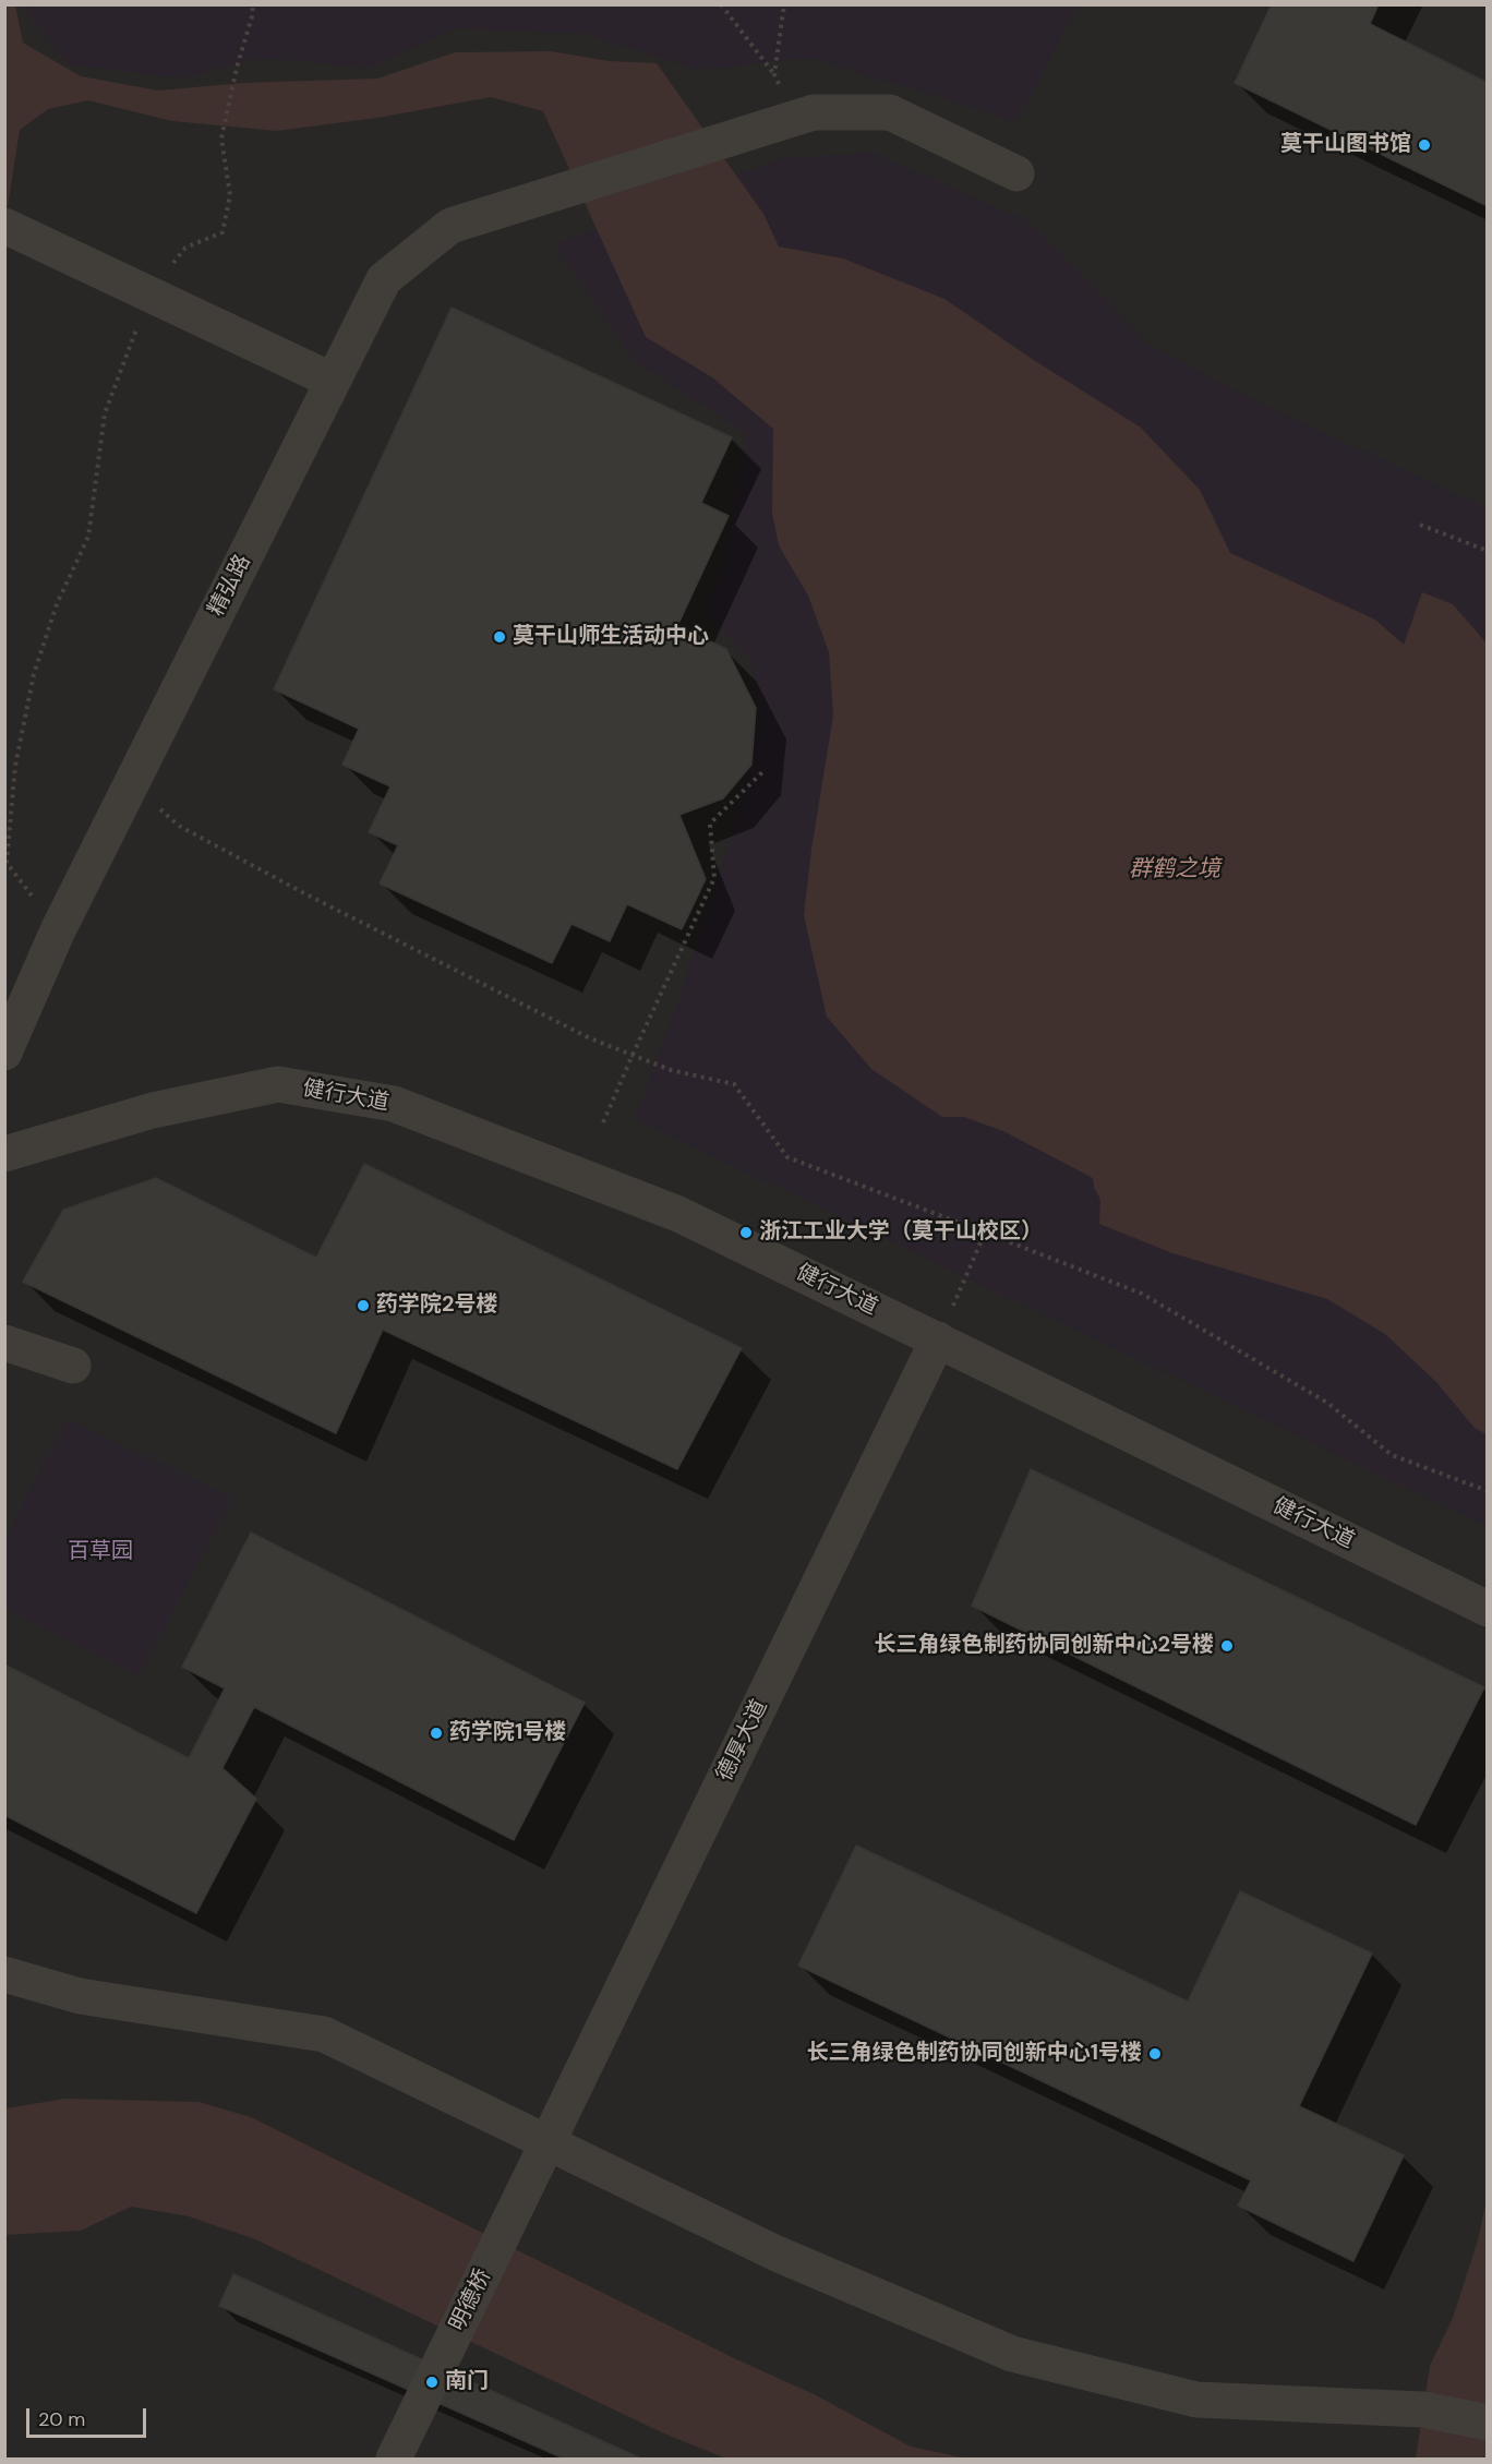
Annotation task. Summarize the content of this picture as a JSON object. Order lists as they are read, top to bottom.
{
  "streets": {
    "street": [
      "精弘路",
      "健行大道",
      "德厚大道",
      "明德桥"
    ]
  },
  "crossings": [
    ["健行大道", "德厚大道"],
    ["德厚大道", "明德桥"]
  ],
  "water": ["群鹤之境"],
  "parks": ["百草园"],
  "places": [
    "莫干山图书馆",
    "莫干山师生活动中心",
    "浙江工业大学（莫干山校区）",
    "药学院2号楼",
    "长三角绿色制药协同创新中心2号楼",
    "药学院1号楼",
    "长三角绿色制药协同创新中心1号楼",
    "南门"
  ],
  "scale_bar": "20 m"
}
